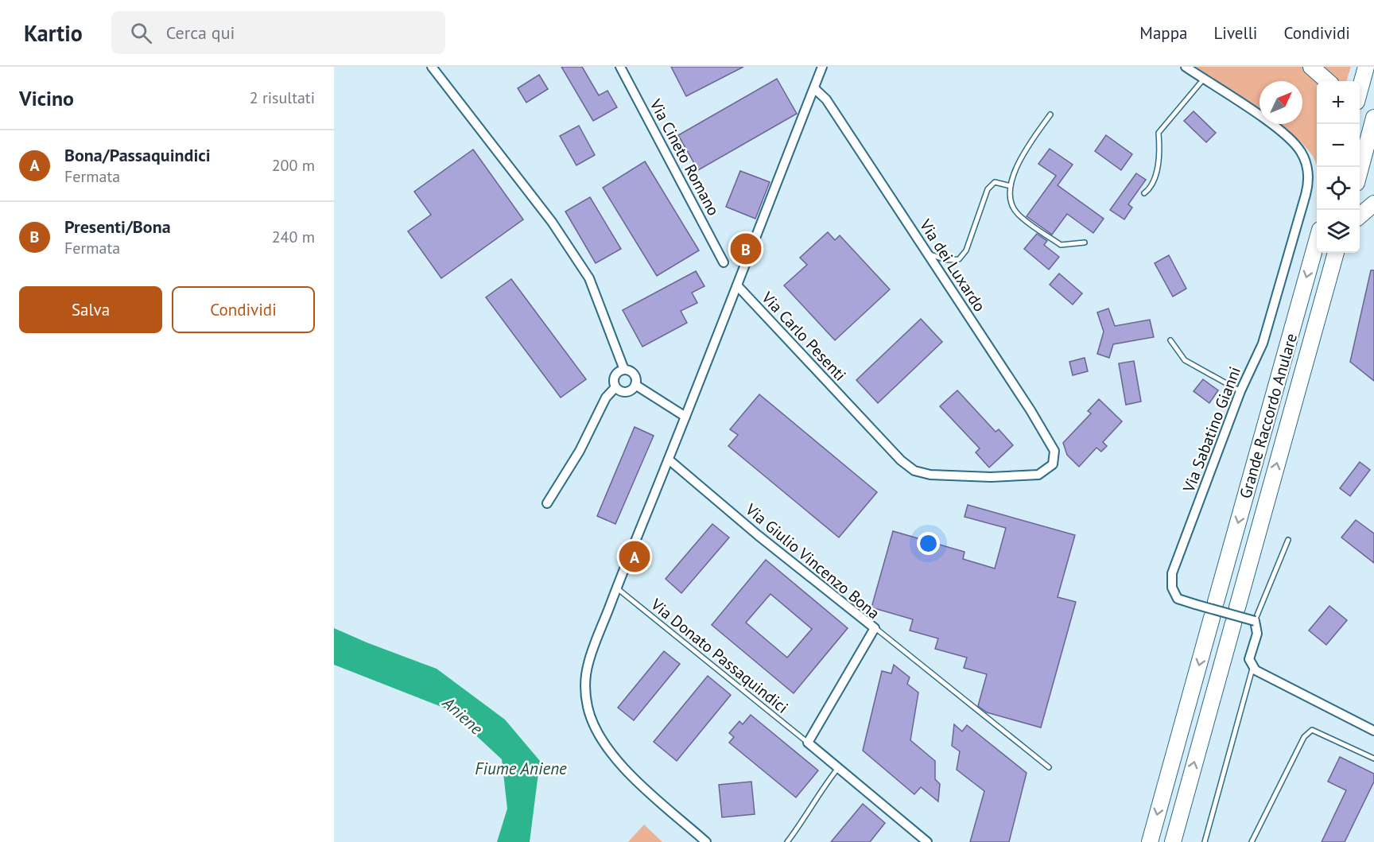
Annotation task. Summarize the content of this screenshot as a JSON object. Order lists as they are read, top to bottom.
{
  "streets": {
    "highway": ["Grande Raccordo Anulare"],
    "street": [
      "Via Cineto Romano",
      "Via dei Luxardo",
      "Via Carlo Pesenti",
      "Via Sabatino Gianni",
      "Via Giulio Vincenzo Bona"
    ],
    "lane": ["Via Donato Passaquindici"]
  },
  "crossings": [
    ["Via dei Luxardo", "Via Carlo Pesenti"],
    ["Via Giulio Vincenzo Bona", "Via Donato Passaquindici"]
  ],
  "water": ["Aniene", "Fiume Aniene"],
  "north": "top right",
  "page": {
    "header": "Kartio",
    "search": "Cerca qui",
    "nav": ["Mappa", "Livelli", "Condividi"],
    "heading": ["Vicino", "2 risultati"],
    "map_buttons": ["+", "−"],
    "list": [
      {
        "mark": "A",
        "name": "Bona/Passaquindici",
        "note": "Fermata",
        "value": "200 m"
      },
      {
        "mark": "B",
        "name": "Presenti/Bona",
        "note": "Fermata",
        "value": "240 m"
      }
    ],
    "pins": ["B", "A"],
    "buttons": ["Salva", "Condividi"]
  }
}
